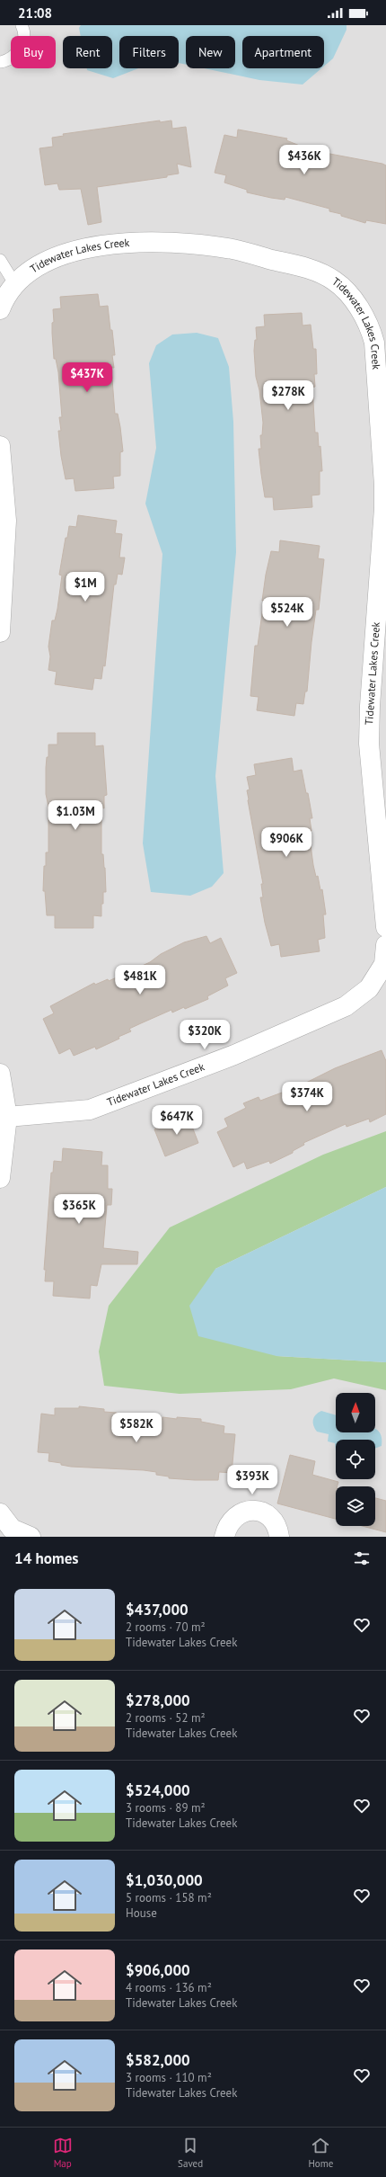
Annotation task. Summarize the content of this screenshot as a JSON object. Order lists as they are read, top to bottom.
{
  "streets": {
    "street": ["Tidewater Lakes Creek"]
  },
  "north": "top",
  "page": {
    "status": "21:08",
    "chip": [
      "Buy",
      "Rent",
      "Filters",
      "New",
      "Apartment"
    ],
    "price": [
      "$436K",
      "$437K",
      "$278K",
      "$1M",
      "$524K",
      "$1.03M",
      "$906K",
      "$481K",
      "$320K",
      "$374K",
      "$647K",
      "$365K",
      "$582K",
      "$393K"
    ],
    "heading": "14 homes",
    "list": [
      {
        "name": "$437,000",
        "note": "2 rooms · 70 m² · Tidewater Lakes Creek"
      },
      {
        "name": "$278,000",
        "note": "2 rooms · 52 m² · Tidewater Lakes Creek"
      },
      {
        "name": "$524,000",
        "note": "3 rooms · 89 m² · Tidewater Lakes Creek"
      },
      {
        "name": "$1,030,000",
        "note": "5 rooms · 158 m² · House"
      },
      {
        "name": "$906,000",
        "note": "4 rooms · 136 m² · Tidewater Lakes Creek"
      },
      {
        "name": "$582,000",
        "note": "3 rooms · 110 m² · Tidewater Lakes Creek"
      }
    ],
    "tabs": ["Map", "Saved", "Home"]
  }
}
